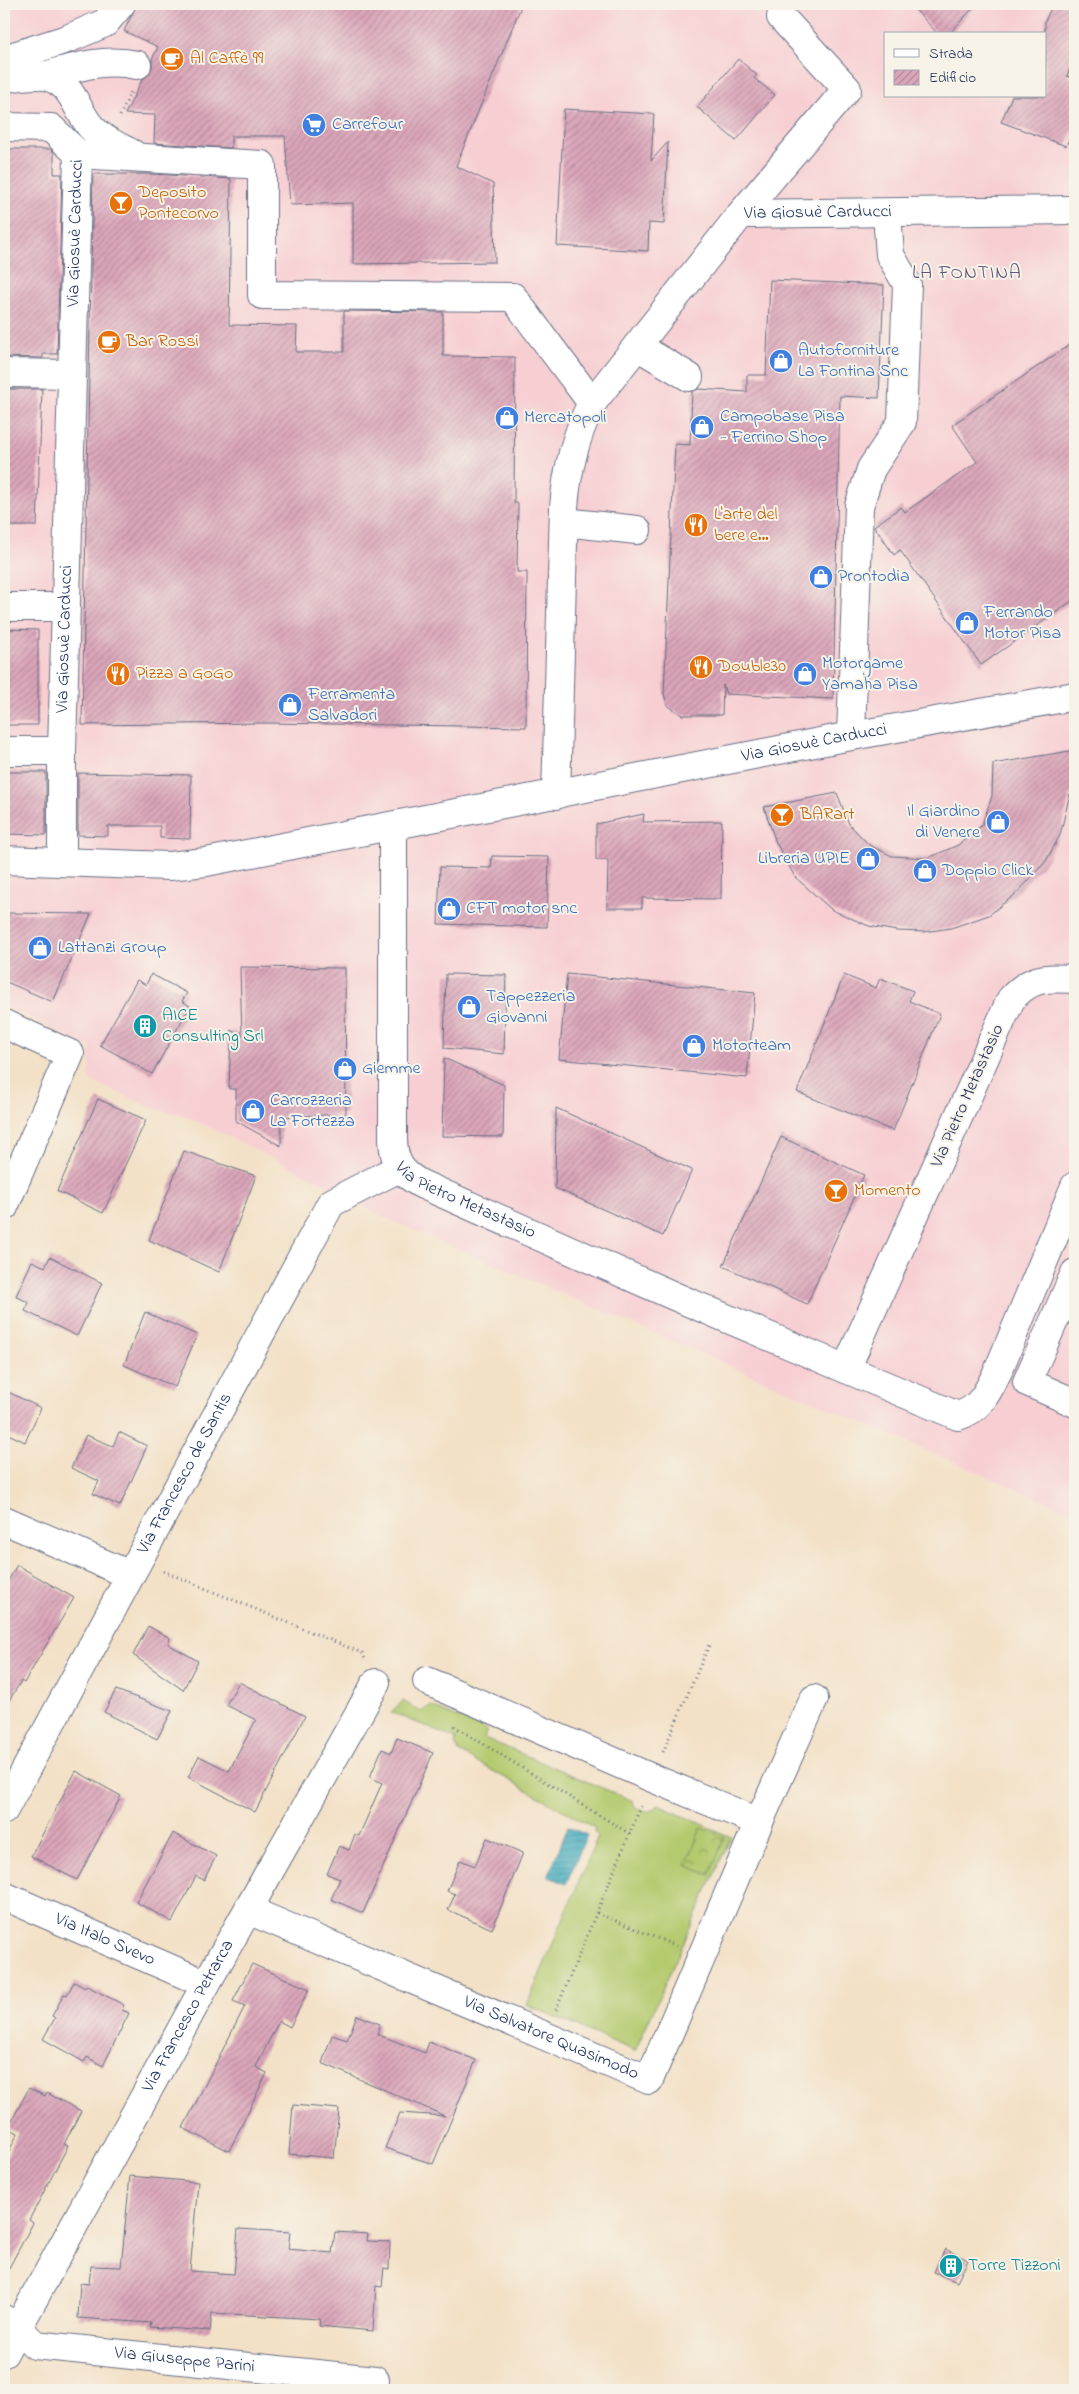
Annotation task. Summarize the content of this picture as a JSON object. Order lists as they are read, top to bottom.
{
  "streets": {
    "street": [
      "Via Giosuè Carducci",
      "Via Pietro Metastasio",
      "Via Francesco de Santis",
      "Via Italo Svevo",
      "Via Francesco Petrarca",
      "Via Salvatore Quasimodo",
      "Via Giuseppe Parini"
    ]
  },
  "crossings": [
    ["Via Giosuè Carducci", "Via Pietro Metastasio"],
    ["Via Pietro Metastasio", "Via Francesco de Santis"],
    ["Via Italo Svevo", "Via Francesco Petrarca"],
    ["Via Francesco Petrarca", "Via Salvatore Quasimodo"],
    ["Via Francesco Petrarca", "Via Giuseppe Parini"]
  ],
  "districts": ["LA FONTINA"],
  "places": {
    "cafe": ["Al Caffè 99", "Bar Rossi"],
    "supermarket": ["Carrefour"],
    "bar": ["Deposito Pontecorvo", "BARart", "Momento"],
    "shop": [
      "Autoforniture La Fontina Snc",
      "Mercatopoli",
      "Campobase Pisa - Ferrino Shop",
      "Prontodia",
      "Ferrando Motor Pisa",
      "Motorgame Yamaha Pisa",
      "Ferramenta Salvadori",
      "Il Giardino di Venere",
      "Libreria UPIE",
      "Doppio Click",
      "CFT motor snc",
      "Lattanzi Group",
      "Tappezzeria Giovanni",
      "Motorteam",
      "Giemme",
      "Carrozzeria La Fortezza"
    ],
    "restaurant": ["L'arte del bere e...", "Double30", "Pizza a GoGo"],
    "building": ["AICE Consulting Srl", "Torre Tizzoni"]
  },
  "legend": ["Strada", "Edificio"]
}
